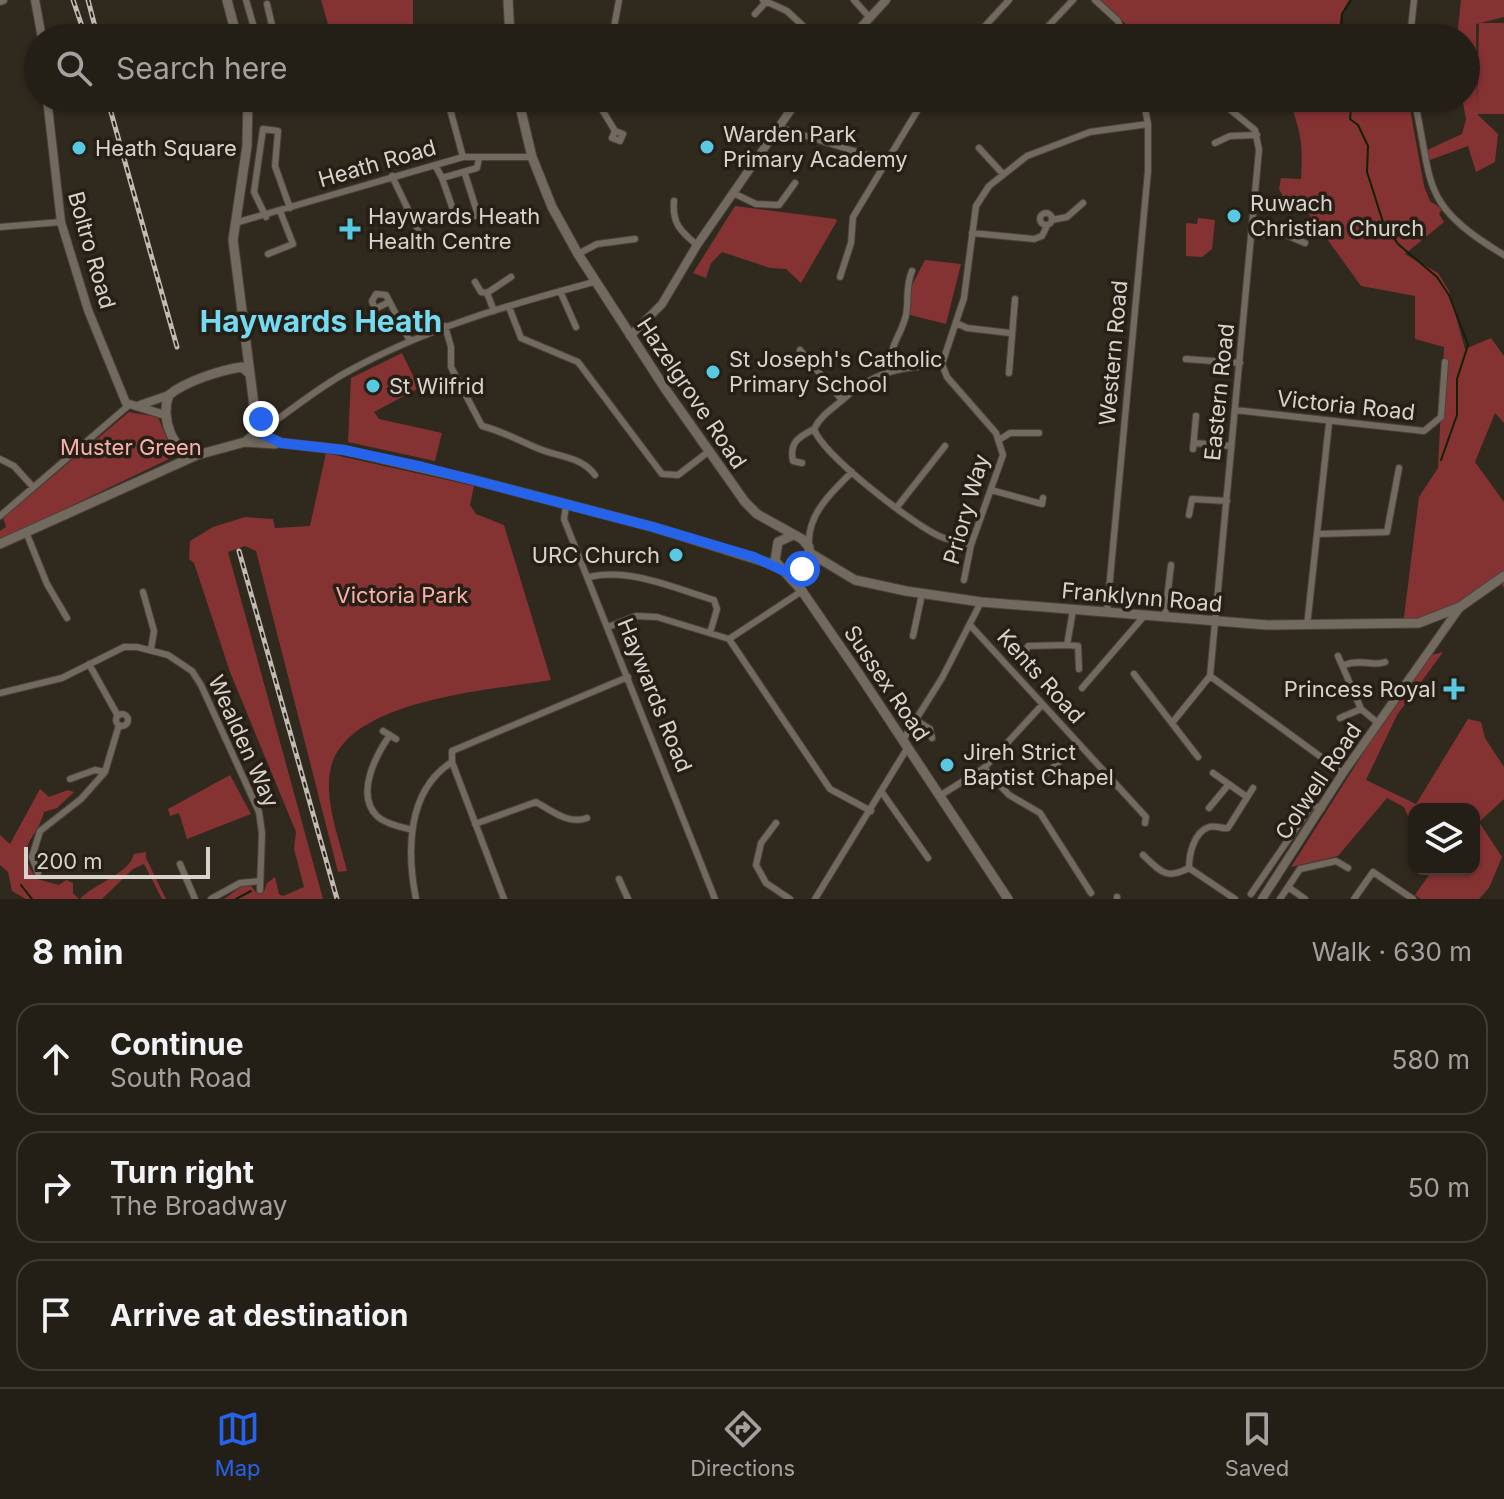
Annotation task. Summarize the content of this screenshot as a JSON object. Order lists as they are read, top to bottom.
{
  "streets": {
    "main road": ["Hazelgrove Road", "Franklynn Road", "Sussex Road"],
    "street": [
      "Heath Road",
      "Boltro Road",
      "Western Road",
      "Eastern Road",
      "Victoria Road",
      "Priory Way",
      "Kents Road",
      "Haywards Road",
      "Wealden Way",
      "Colwell Road"
    ]
  },
  "crossings": [
    ["Heath Road", "Hazelgrove Road"],
    ["Western Road", "Franklynn Road"],
    ["Eastern Road", "Victoria Road"],
    ["Eastern Road", "Franklynn Road"],
    ["Hazelgrove Road", "Franklynn Road"],
    ["Hazelgrove Road", "Sussex Road"],
    ["Franklynn Road", "Sussex Road"],
    ["Franklynn Road", "Colwell Road"]
  ],
  "districts": ["Haywards Heath"],
  "parks": ["Muster Green", "Victoria Park"],
  "places": {
    "other": [
      "Warden Park Primary Academy",
      "Heath Square",
      "Ruwach Christian Church",
      "St Joseph's Catholic Primary School",
      "St Wilfrid",
      "URC Church",
      "Jireh Strict Baptist Chapel"
    ],
    "health": ["Haywards Heath Health Centre", "Princess Royal"]
  },
  "scale_bar": "200 m",
  "page": {
    "search": "Search here",
    "scale": "200 m",
    "heading": ["8 min", "Walk · 630 m"],
    "list": [
      ["Continue", "South Road", "580 m"],
      ["Turn right", "The Broadway", "50 m"],
      "Arrive at destination"
    ],
    "nav": ["Map", "Directions", "Saved"]
  }
}
